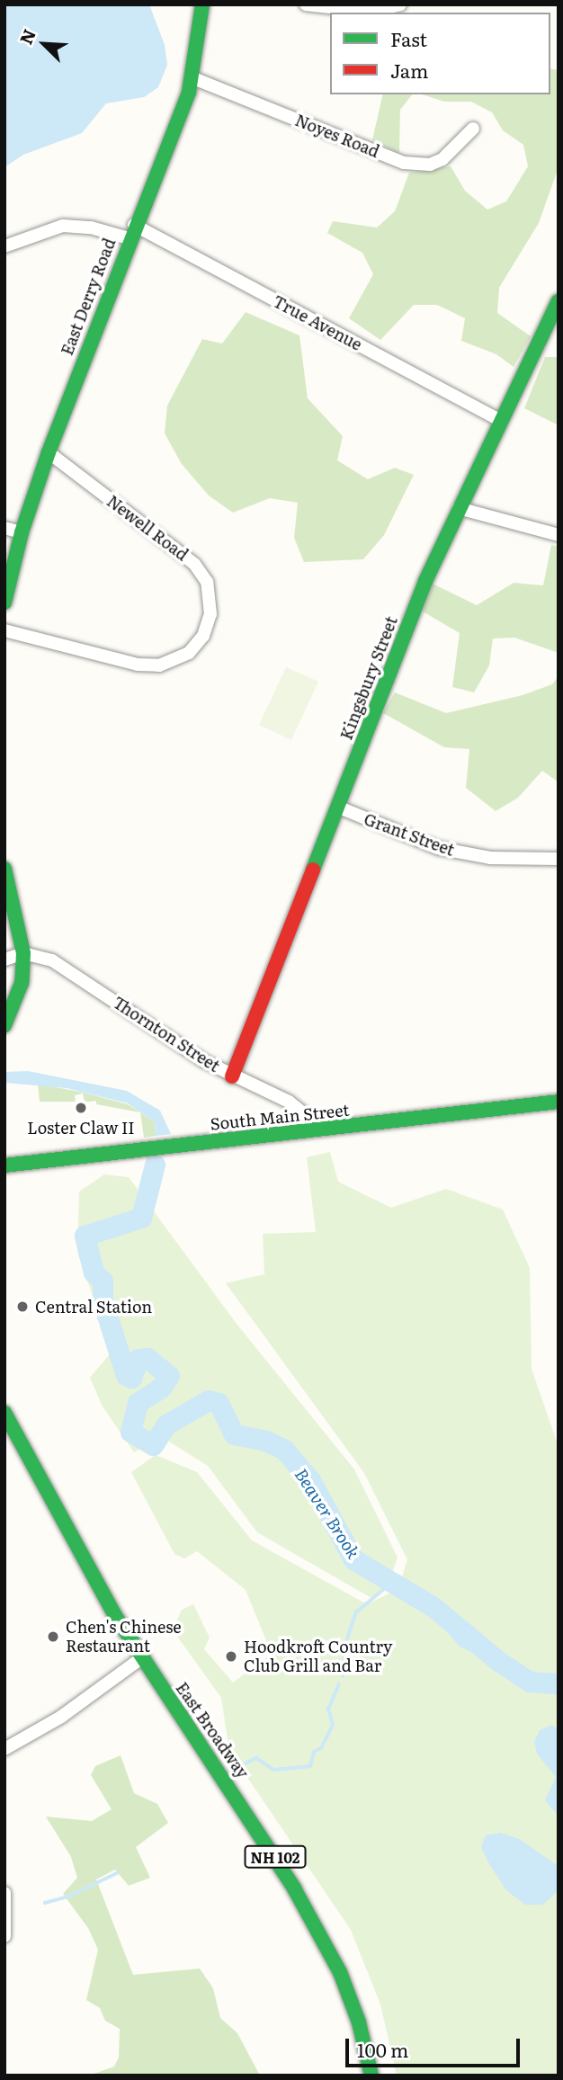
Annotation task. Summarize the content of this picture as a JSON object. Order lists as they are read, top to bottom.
{
  "streets": {
    "street": [
      "Noyes Road",
      "East Derry Road",
      "True Avenue",
      "Newell Road",
      "Kingsbury Street",
      "Grant Street",
      "Thornton Street",
      "South Main Street",
      "East Broadway",
      "NH 102"
    ]
  },
  "crossings": [
    ["Noyes Road", "East Derry Road"],
    ["East Derry Road", "True Avenue"],
    ["East Derry Road", "Newell Road"],
    ["True Avenue", "Kingsbury Street"],
    ["Kingsbury Street", "Grant Street"],
    ["Kingsbury Street", "Thornton Street"],
    ["Thornton Street", "South Main Street"]
  ],
  "water": ["Beaver Brook"],
  "places": [
    "Loster Claw II",
    "Central Station",
    "Chen's Chinese Restaurant",
    "Hoodkroft Country Club Grill and Bar"
  ],
  "legend": ["Fast", "Jam"],
  "scale_bar": "100 m",
  "north": "top left"
}
